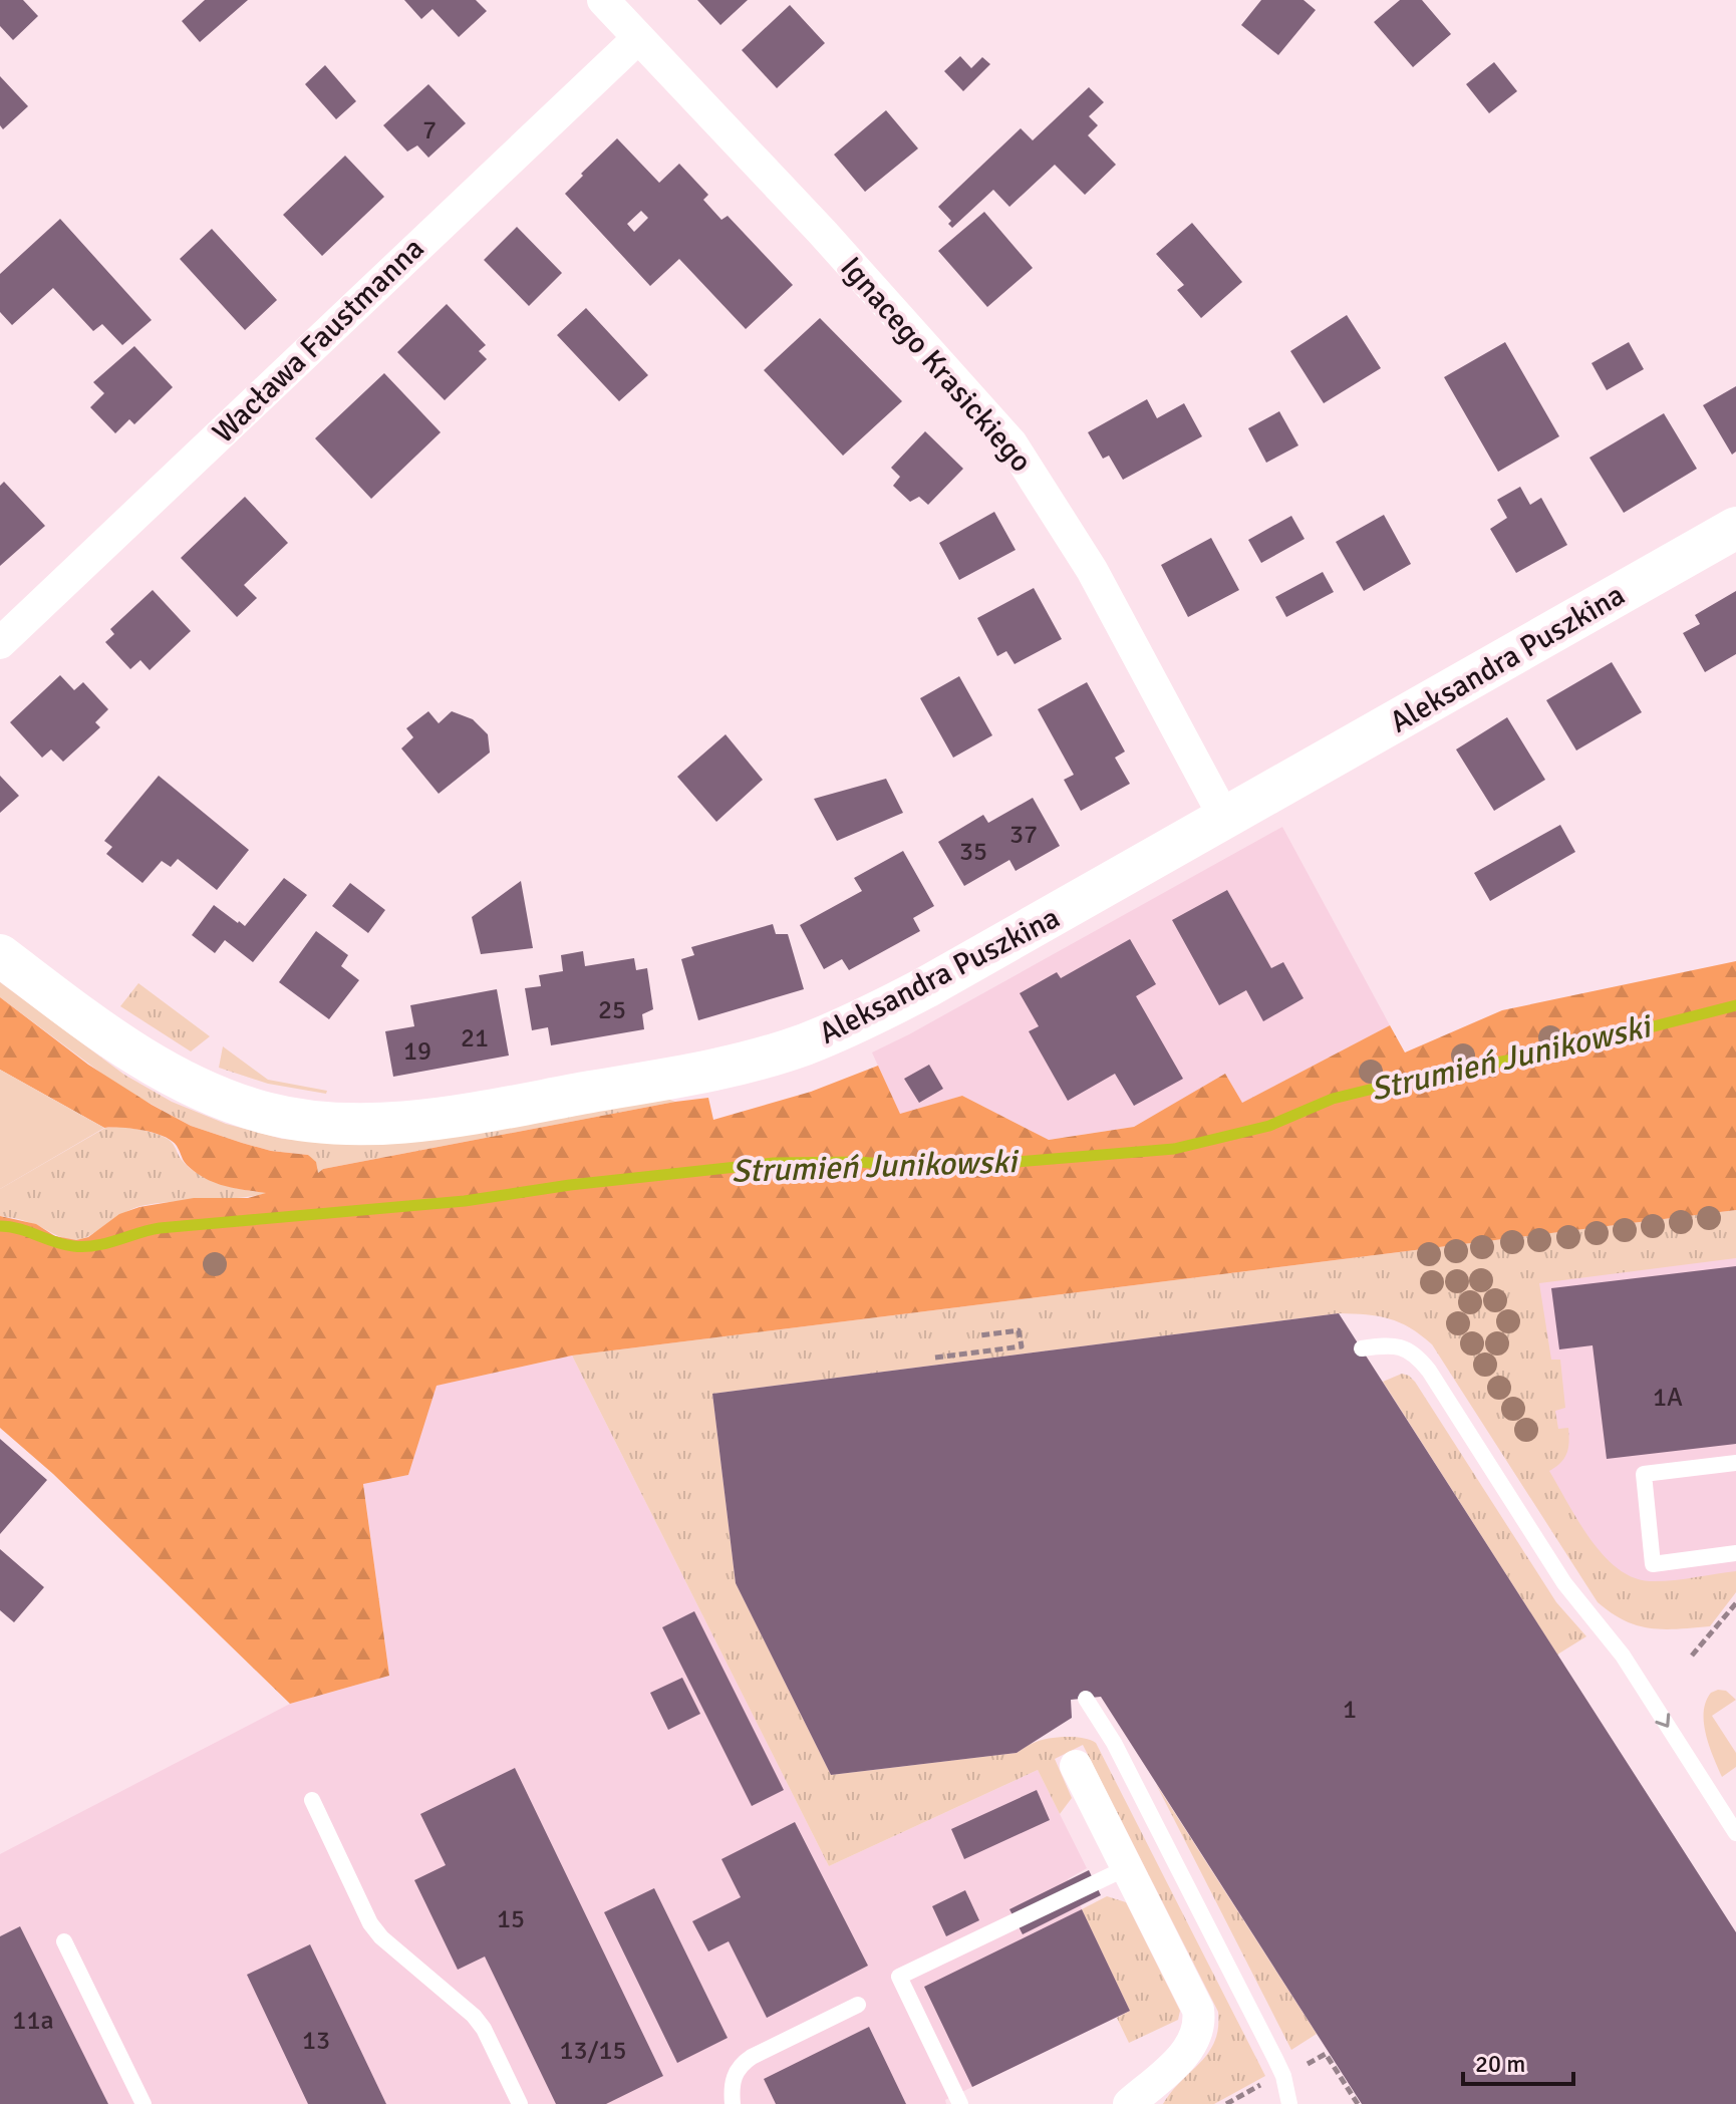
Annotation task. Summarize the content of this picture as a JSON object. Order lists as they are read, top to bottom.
{
  "streets": {
    "street": ["Wacława Faustmanna", "Ignacego Krasickiego", "Aleksandra Puszkina"]
  },
  "crossings": [
    ["Wacława Faustmanna", "Ignacego Krasickiego"],
    ["Ignacego Krasickiego", "Aleksandra Puszkina"]
  ],
  "water": ["Strumień Junikowski"],
  "house_numbers": [
    "7",
    "37",
    "35",
    "25",
    "21",
    "19",
    "1A",
    "1",
    "15",
    "11a",
    "13",
    "13/15"
  ],
  "scale_bar": "20 m"
}
